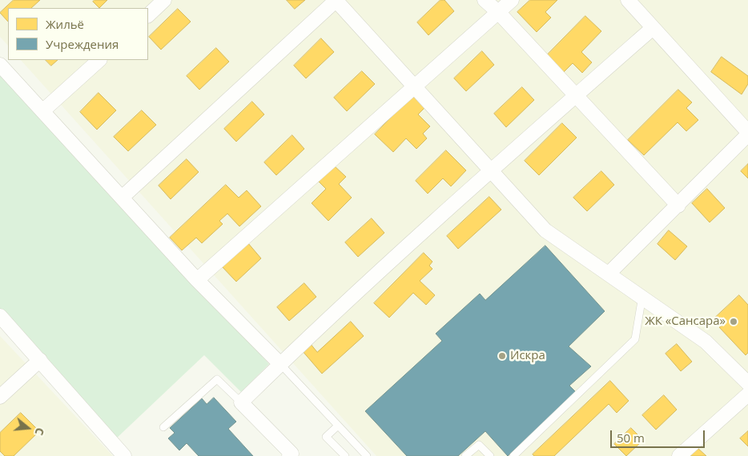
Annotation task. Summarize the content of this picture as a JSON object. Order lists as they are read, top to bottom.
{
  "places": ["ЖК «Сансара»", "Искра"],
  "legend": ["Жильё", "Учреждения"],
  "scale_bar": "50 m",
  "north": "right"
}
